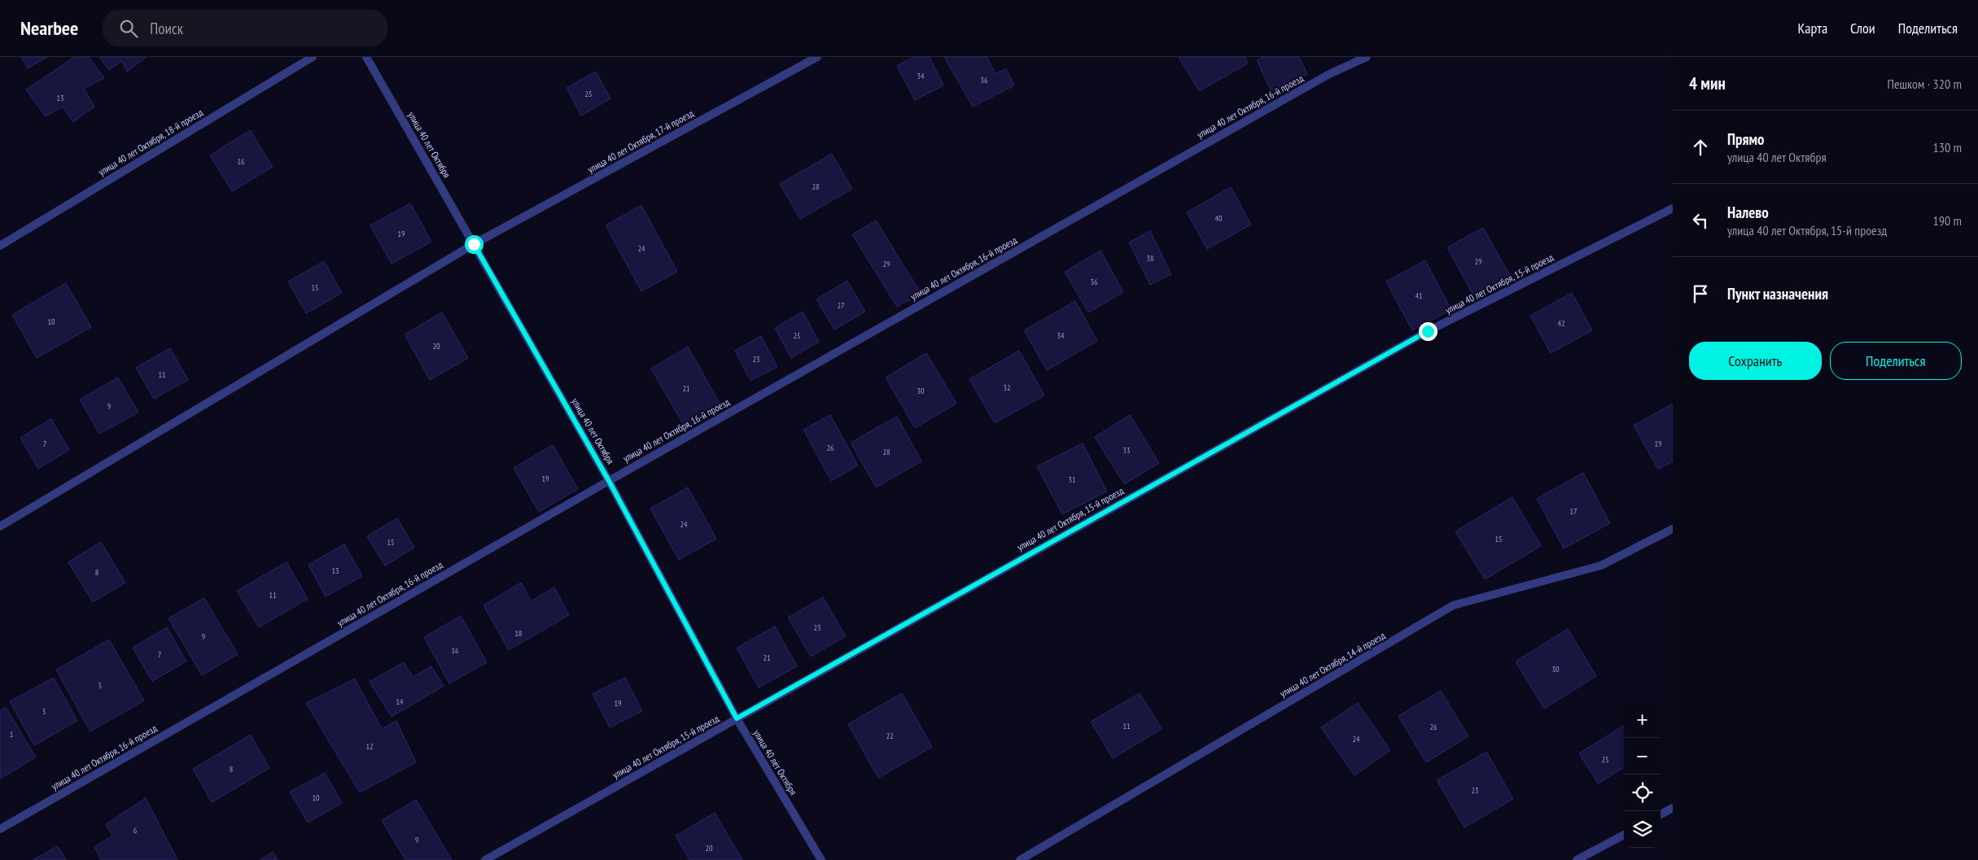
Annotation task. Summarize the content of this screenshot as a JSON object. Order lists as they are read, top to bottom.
{
  "streets": {
    "street": [
      "улица 40 лет Октября, 16-й проезд",
      "улица 40 лет Октября, 17-й проезд",
      "улица 40 лет Октября, 18-й проезд",
      "улица 40 лет Октября",
      "улица 40 лет Октября, 15-й проезд",
      "улица 40 лет Октября, 14-й проезд"
    ]
  },
  "crossings": [
    ["улица 40 лет Октября, 16-й проезд", "улица 40 лет Октября"],
    ["улица 40 лет Октября, 17-й проезд", "улица 40 лет Октября"],
    ["улица 40 лет Октября", "улица 40 лет Октября, 15-й проезд"]
  ],
  "house_numbers": [
    "34",
    "36",
    "25",
    "13",
    "16",
    "28",
    "40",
    "19",
    "24",
    "38",
    "29",
    "29",
    "36",
    "15",
    "41",
    "27",
    "10",
    "42",
    "25",
    "34",
    "20",
    "23",
    "11",
    "32",
    "21",
    "30",
    "9",
    "7",
    "19",
    "26",
    "33",
    "28",
    "19",
    "31",
    "17",
    "24",
    "15",
    "15",
    "13",
    "8",
    "11",
    "23",
    "18",
    "9",
    "16",
    "7",
    "21",
    "30",
    "5",
    "14",
    "19",
    "3",
    "11",
    "26",
    "1",
    "22",
    "24",
    "12",
    "25",
    "8",
    "23",
    "10",
    "6",
    "9",
    "20"
  ],
  "page": {
    "header": "Nearbee",
    "search": "Поиск",
    "nav": ["Карта", "Слои", "Поделиться"],
    "heading": ["4 мин", "Пешком · 320 m"],
    "list": [
      ["Прямо", "улица 40 лет Октября", "130 m"],
      ["Налево", "улица 40 лет Октября, 15-й проезд", "190 m"],
      "Пункт назначения"
    ],
    "buttons": ["Сохранить", "Поделиться"],
    "map_buttons": ["+", "−"]
  }
}
